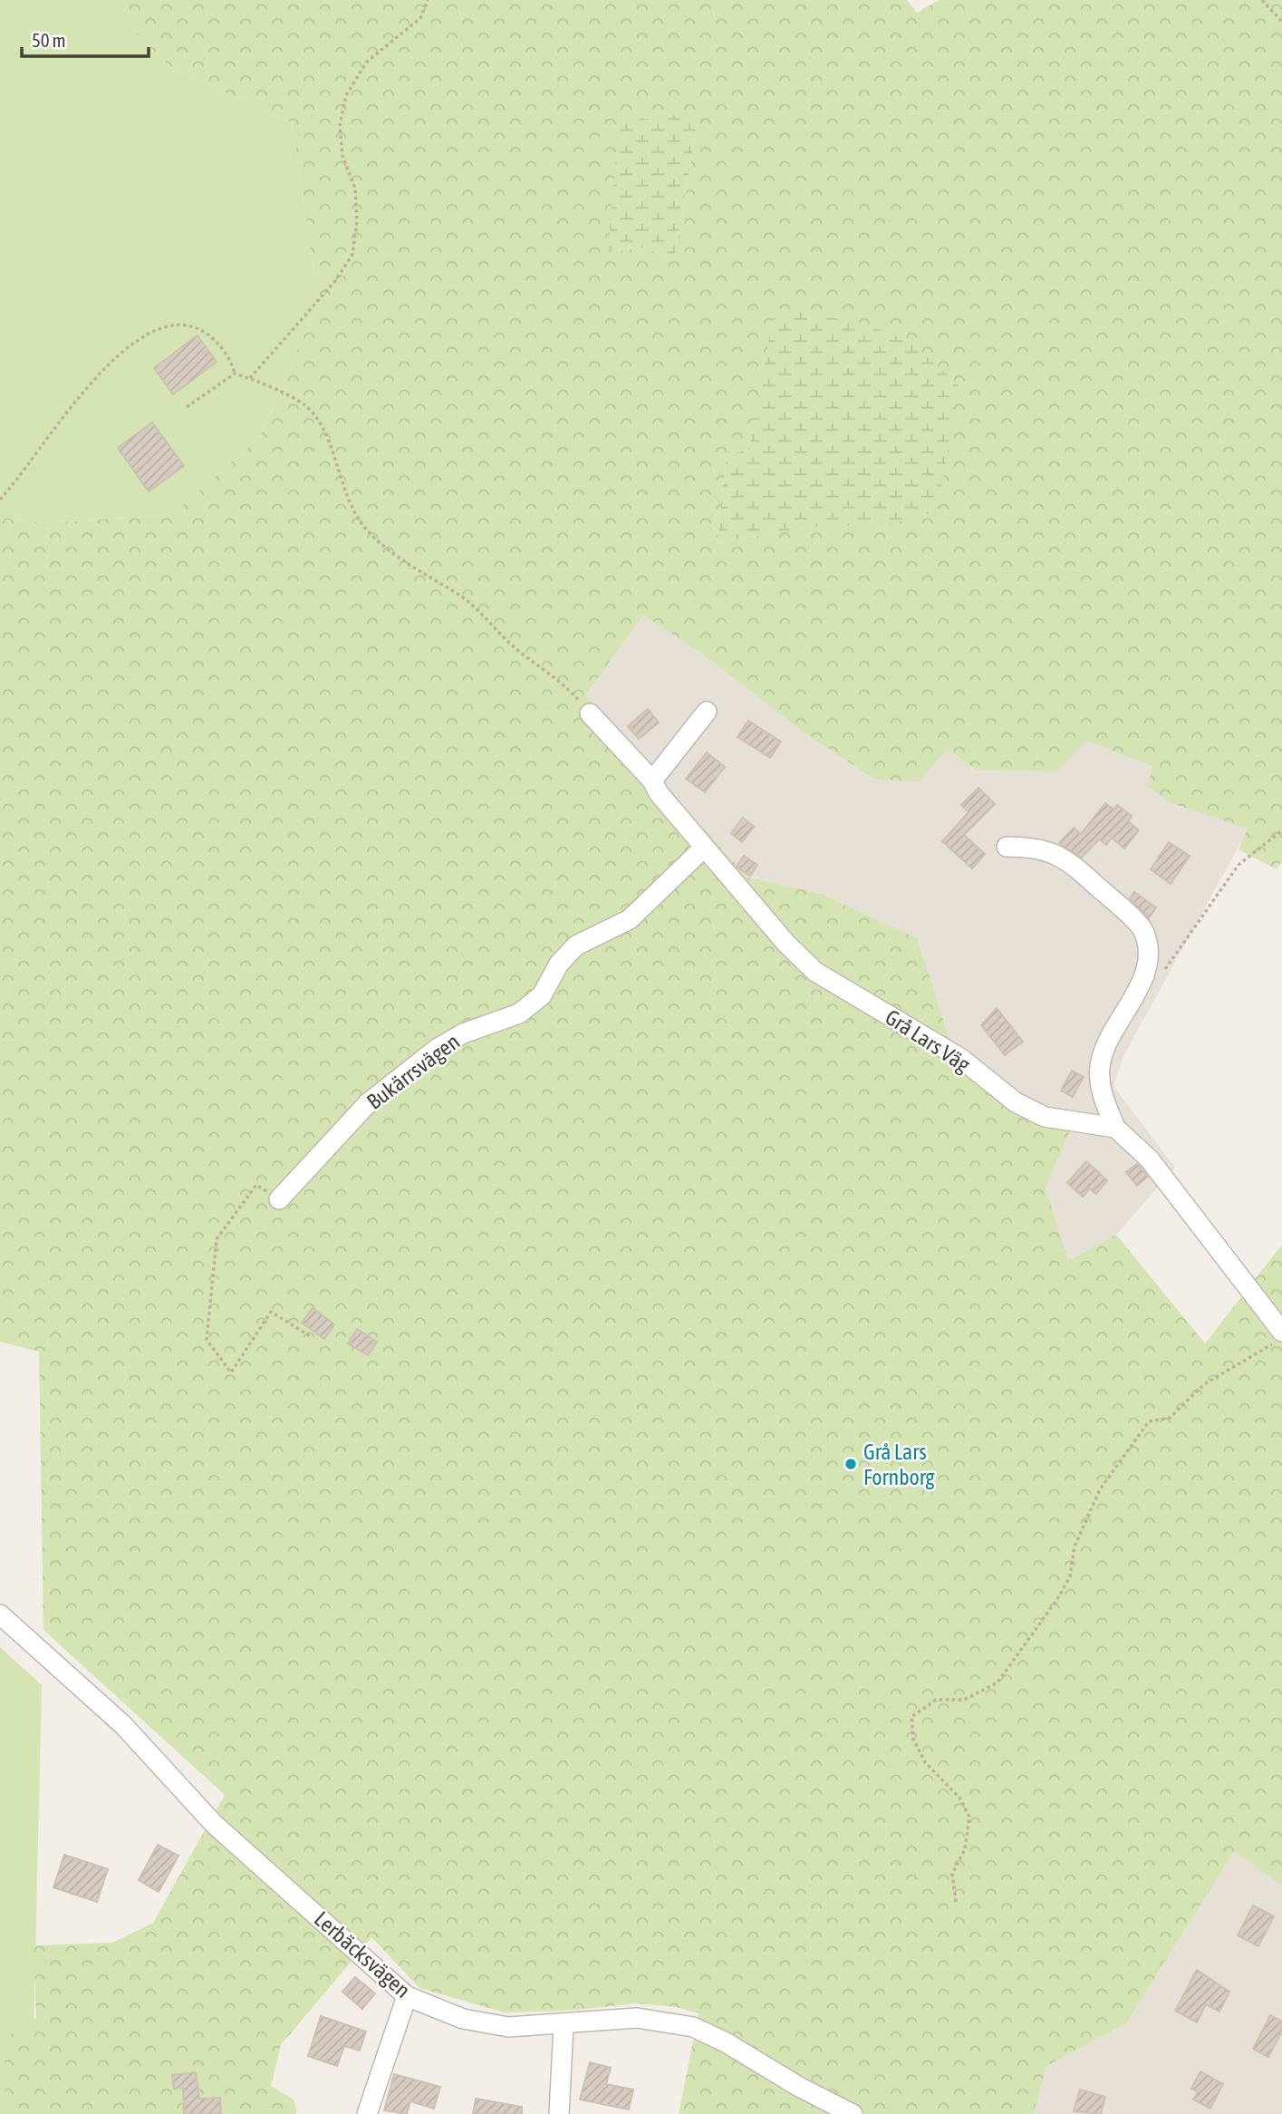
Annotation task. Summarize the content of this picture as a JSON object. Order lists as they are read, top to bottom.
{
  "streets": {
    "street": ["Grå Lars Väg", "Bukärrsvägen", "Lerbäcksvägen"]
  },
  "crossings": [
    ["Grå Lars Väg", "Bukärrsvägen"]
  ],
  "places": ["Grå Lars Fornborg"],
  "scale_bar": "50 m"
}
